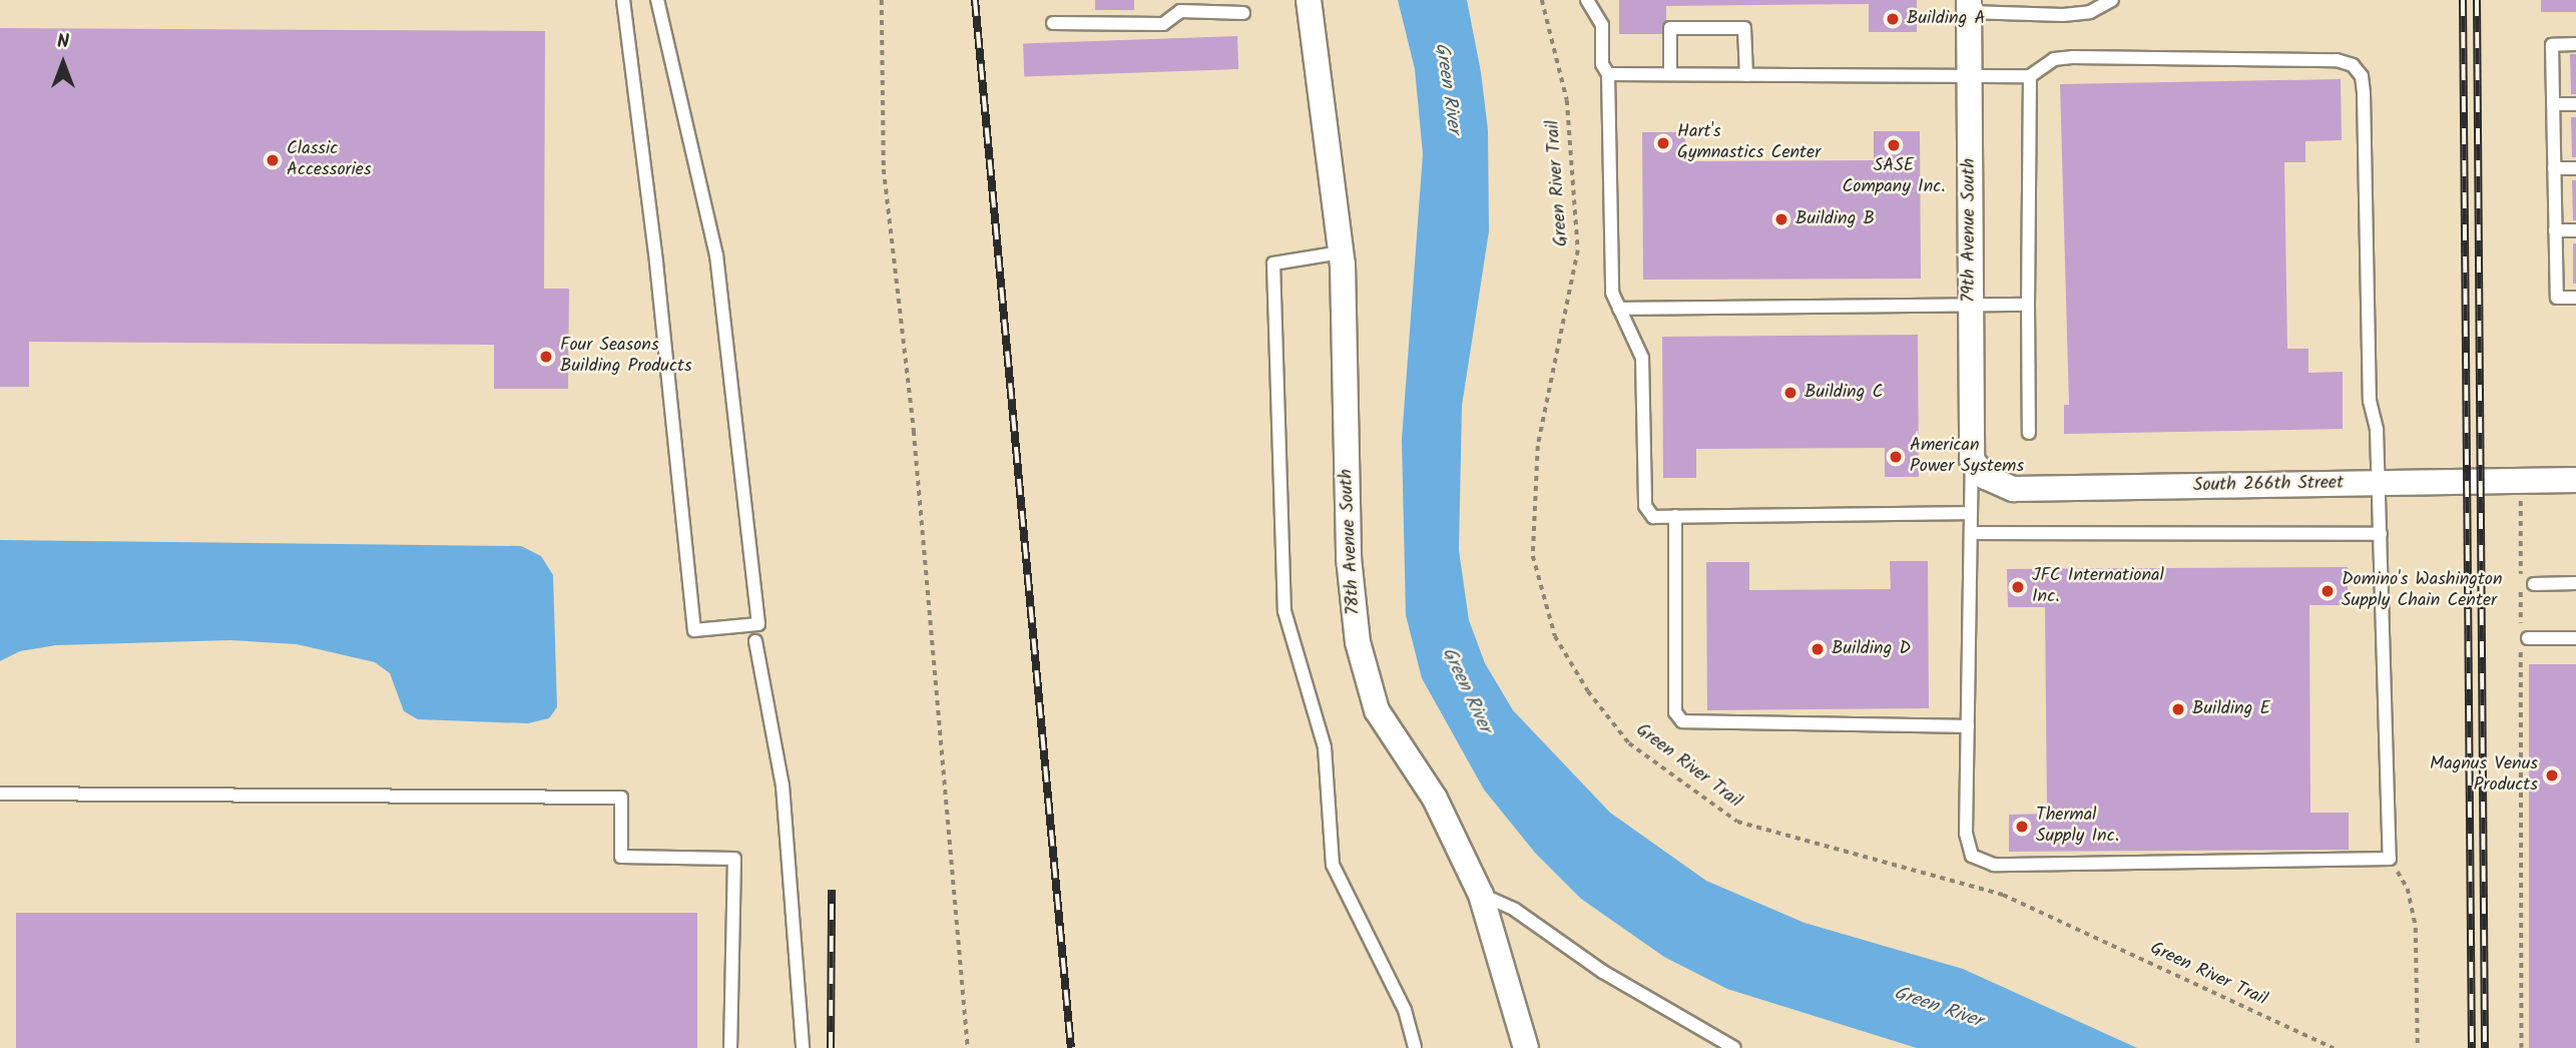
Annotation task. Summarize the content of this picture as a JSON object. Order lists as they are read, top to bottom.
{
  "streets": {
    "street": ["79th Avenue South", "South 266th Street", "78th Avenue South"],
    "path": ["Green River Trail"]
  },
  "crossings": [
    ["79th Avenue South", "South 266th Street"]
  ],
  "water": ["Green River"],
  "places": [
    "Building A",
    "Hart's Gymnastics Center",
    "SASE Company Inc.",
    "Classic Accessories",
    "Building B",
    "Four Seasons Building Products",
    "Building C",
    "American Power Systems",
    "JFC International Inc.",
    "Domino's Washington Supply Chain Center",
    "Building D",
    "Building E",
    "Magnus Venus Products",
    "Thermal Supply Inc."
  ],
  "north": "top"
}
